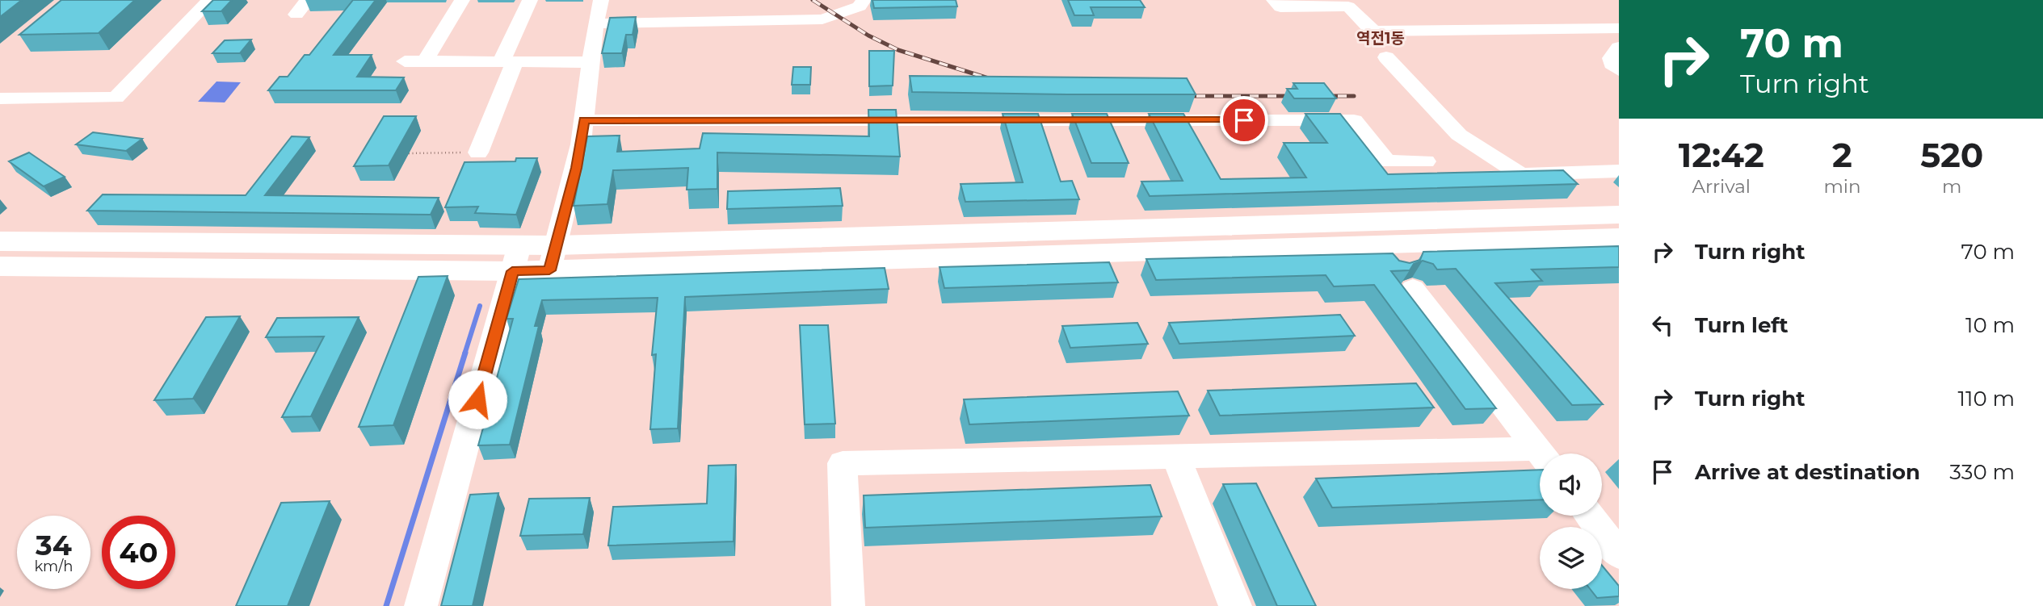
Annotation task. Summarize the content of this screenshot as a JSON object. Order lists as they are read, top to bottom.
{
  "districts": ["역전1동"],
  "page": {
    "turn": ["70 m", "Turn right"],
    "eta": [
      "12:42",
      "Arrival",
      "2",
      "min",
      "520",
      "m"
    ],
    "list": [
      {
        "name": "Turn right",
        "value": "70 m"
      },
      {
        "name": "Turn left",
        "value": "10 m"
      },
      {
        "name": "Turn right",
        "value": "110 m"
      },
      {
        "name": "Arrive at destination",
        "value": "330 m"
      }
    ],
    "speed": "34 km/h",
    "limit": "40"
  }
}
